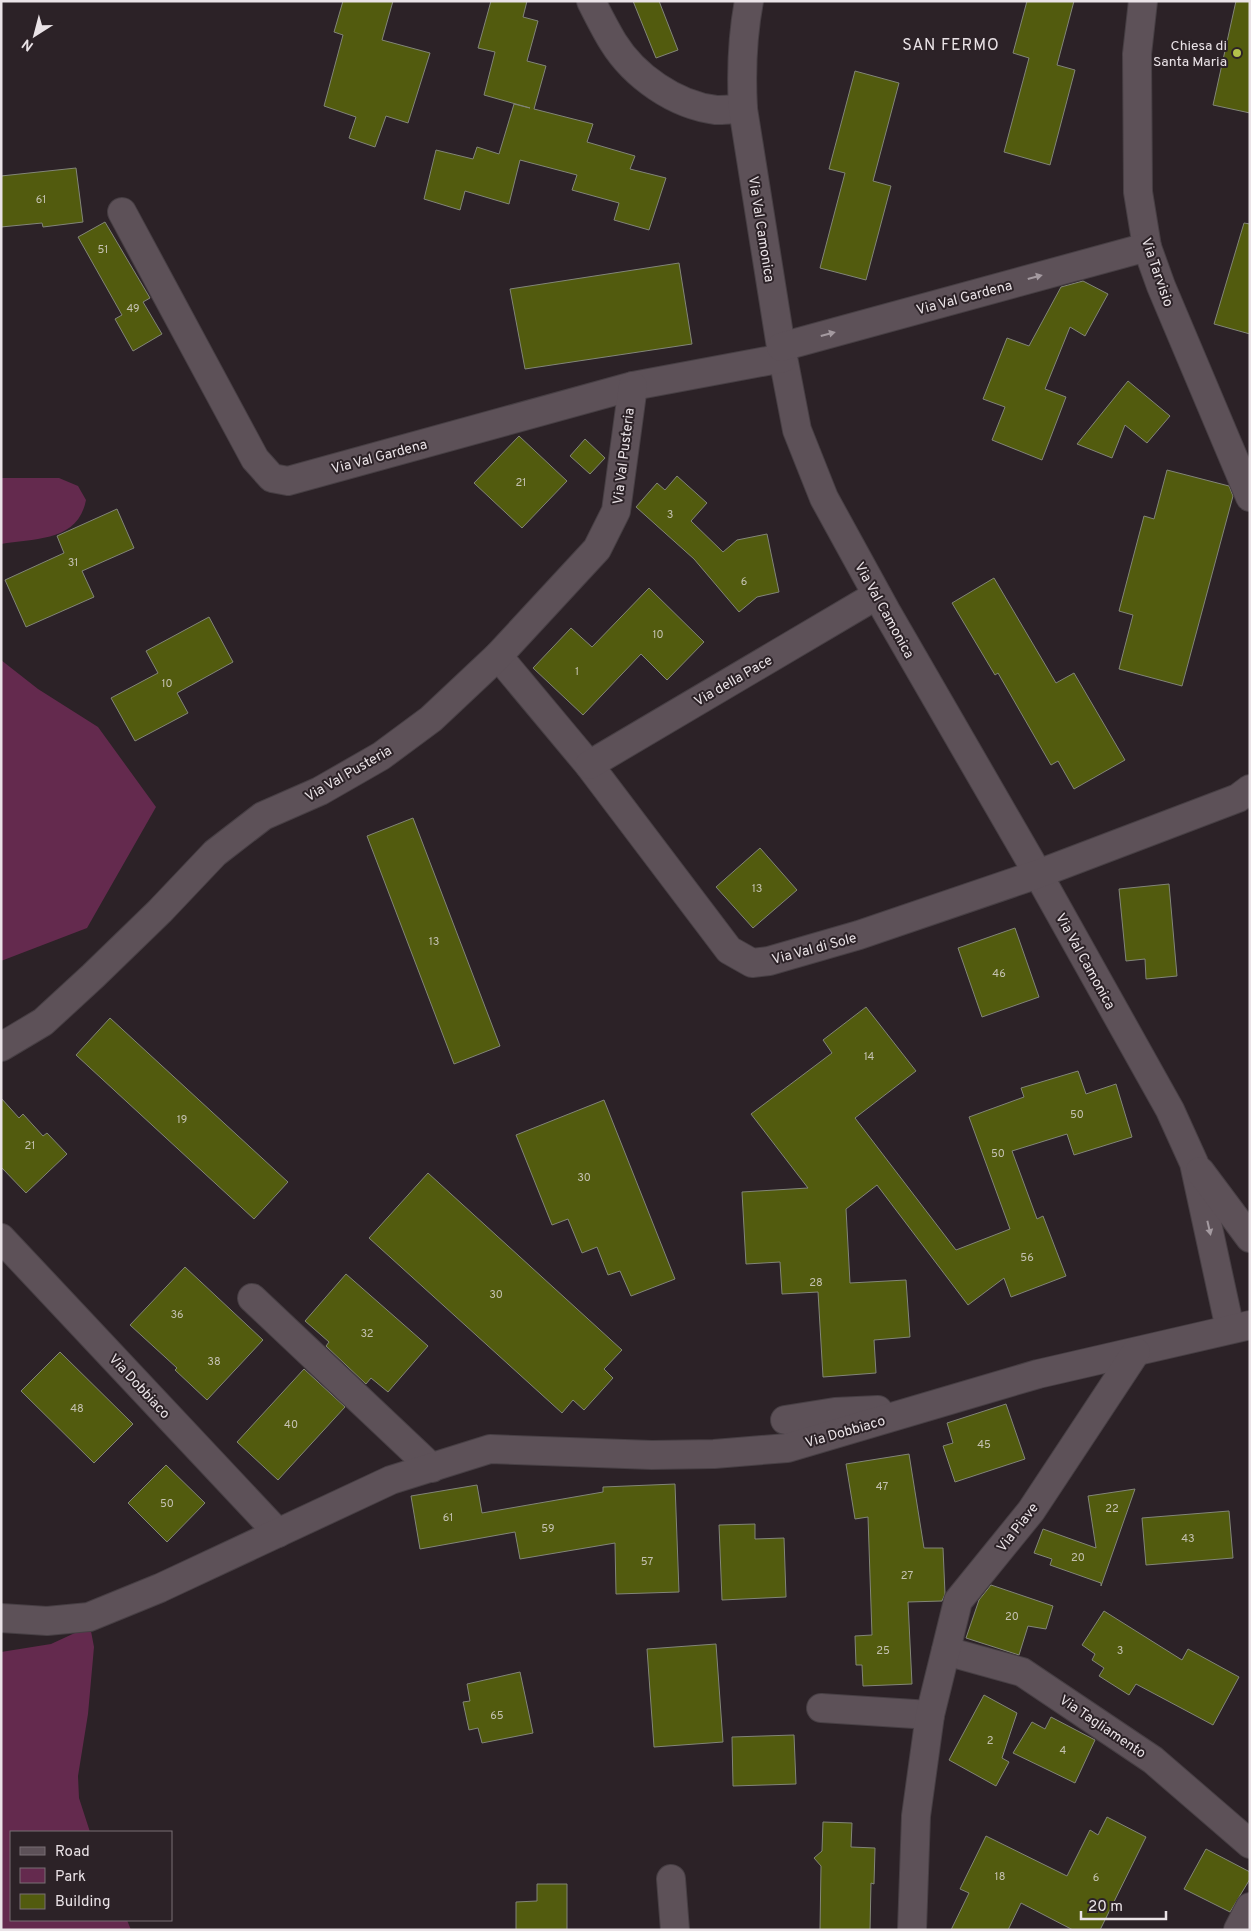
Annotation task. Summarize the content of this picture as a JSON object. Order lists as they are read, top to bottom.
{
  "streets": {
    "street": [
      "Via Val Camonica",
      "Via Tarvisio",
      "Via Val Gardena",
      "Via Val Pusteria",
      "Via della Pace",
      "Via Val di Sole",
      "Via Dobbiaco",
      "Via Piave",
      "Via Tagliamento"
    ]
  },
  "crossings": [
    ["Via Val Camonica", "Via Val Gardena"],
    ["Via Val Camonica", "Via della Pace"],
    ["Via Val Camonica", "Via Val di Sole"],
    ["Via Val Camonica", "Via Dobbiaco"],
    ["Via Tarvisio", "Via Val Gardena"],
    ["Via Val Gardena", "Via Val Pusteria"],
    ["Via Val Pusteria", "Via Val di Sole"],
    ["Via della Pace", "Via Val di Sole"],
    ["Via Dobbiaco", "Via Piave"],
    ["Via Piave", "Via Tagliamento"]
  ],
  "districts": ["SAN FERMO"],
  "places": ["Chiesa di Santa Maria"],
  "house_numbers": [
    "61",
    "51",
    "49",
    "21",
    "3",
    "31",
    "6",
    "10",
    "1",
    "10",
    "13",
    "13",
    "46",
    "14",
    "50",
    "19",
    "21",
    "50",
    "30",
    "56",
    "28",
    "30",
    "36",
    "32",
    "38",
    "48",
    "40",
    "45",
    "47",
    "50",
    "22",
    "61",
    "59",
    "43",
    "20",
    "57",
    "27",
    "20",
    "25",
    "3",
    "65",
    "2",
    "4",
    "18",
    "6"
  ],
  "legend": ["Road", "Park", "Building"],
  "scale_bar": "20 m",
  "north": "bottom left"
}
